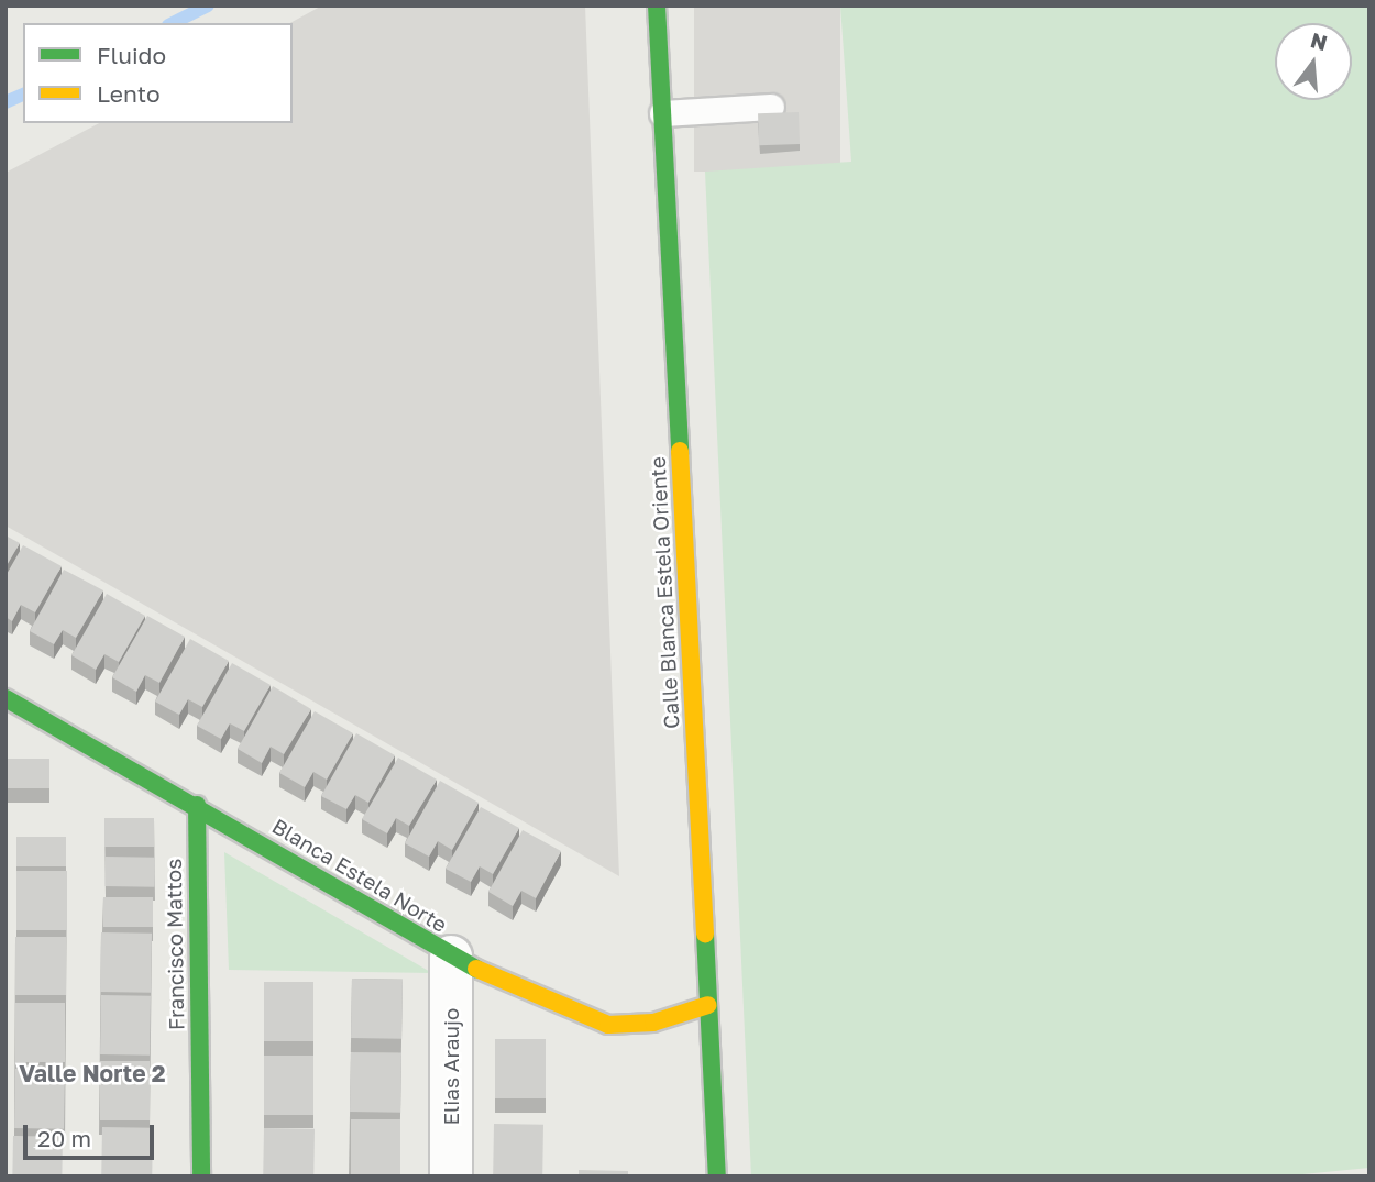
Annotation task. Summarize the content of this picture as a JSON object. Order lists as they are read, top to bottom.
{
  "streets": {
    "street": [
      "Calle Blanca Estela Oriente",
      "Blanca Estela Norte",
      "Francisco Mattos",
      "Elias Araujo"
    ]
  },
  "crossings": [
    ["Calle Blanca Estela Oriente", "Blanca Estela Norte"],
    ["Blanca Estela Norte", "Francisco Mattos"],
    ["Blanca Estela Norte", "Elias Araujo"]
  ],
  "districts": ["Valle Norte 2"],
  "legend": ["Fluido", "Lento"],
  "scale_bar": "20 m",
  "north": "top"
}
